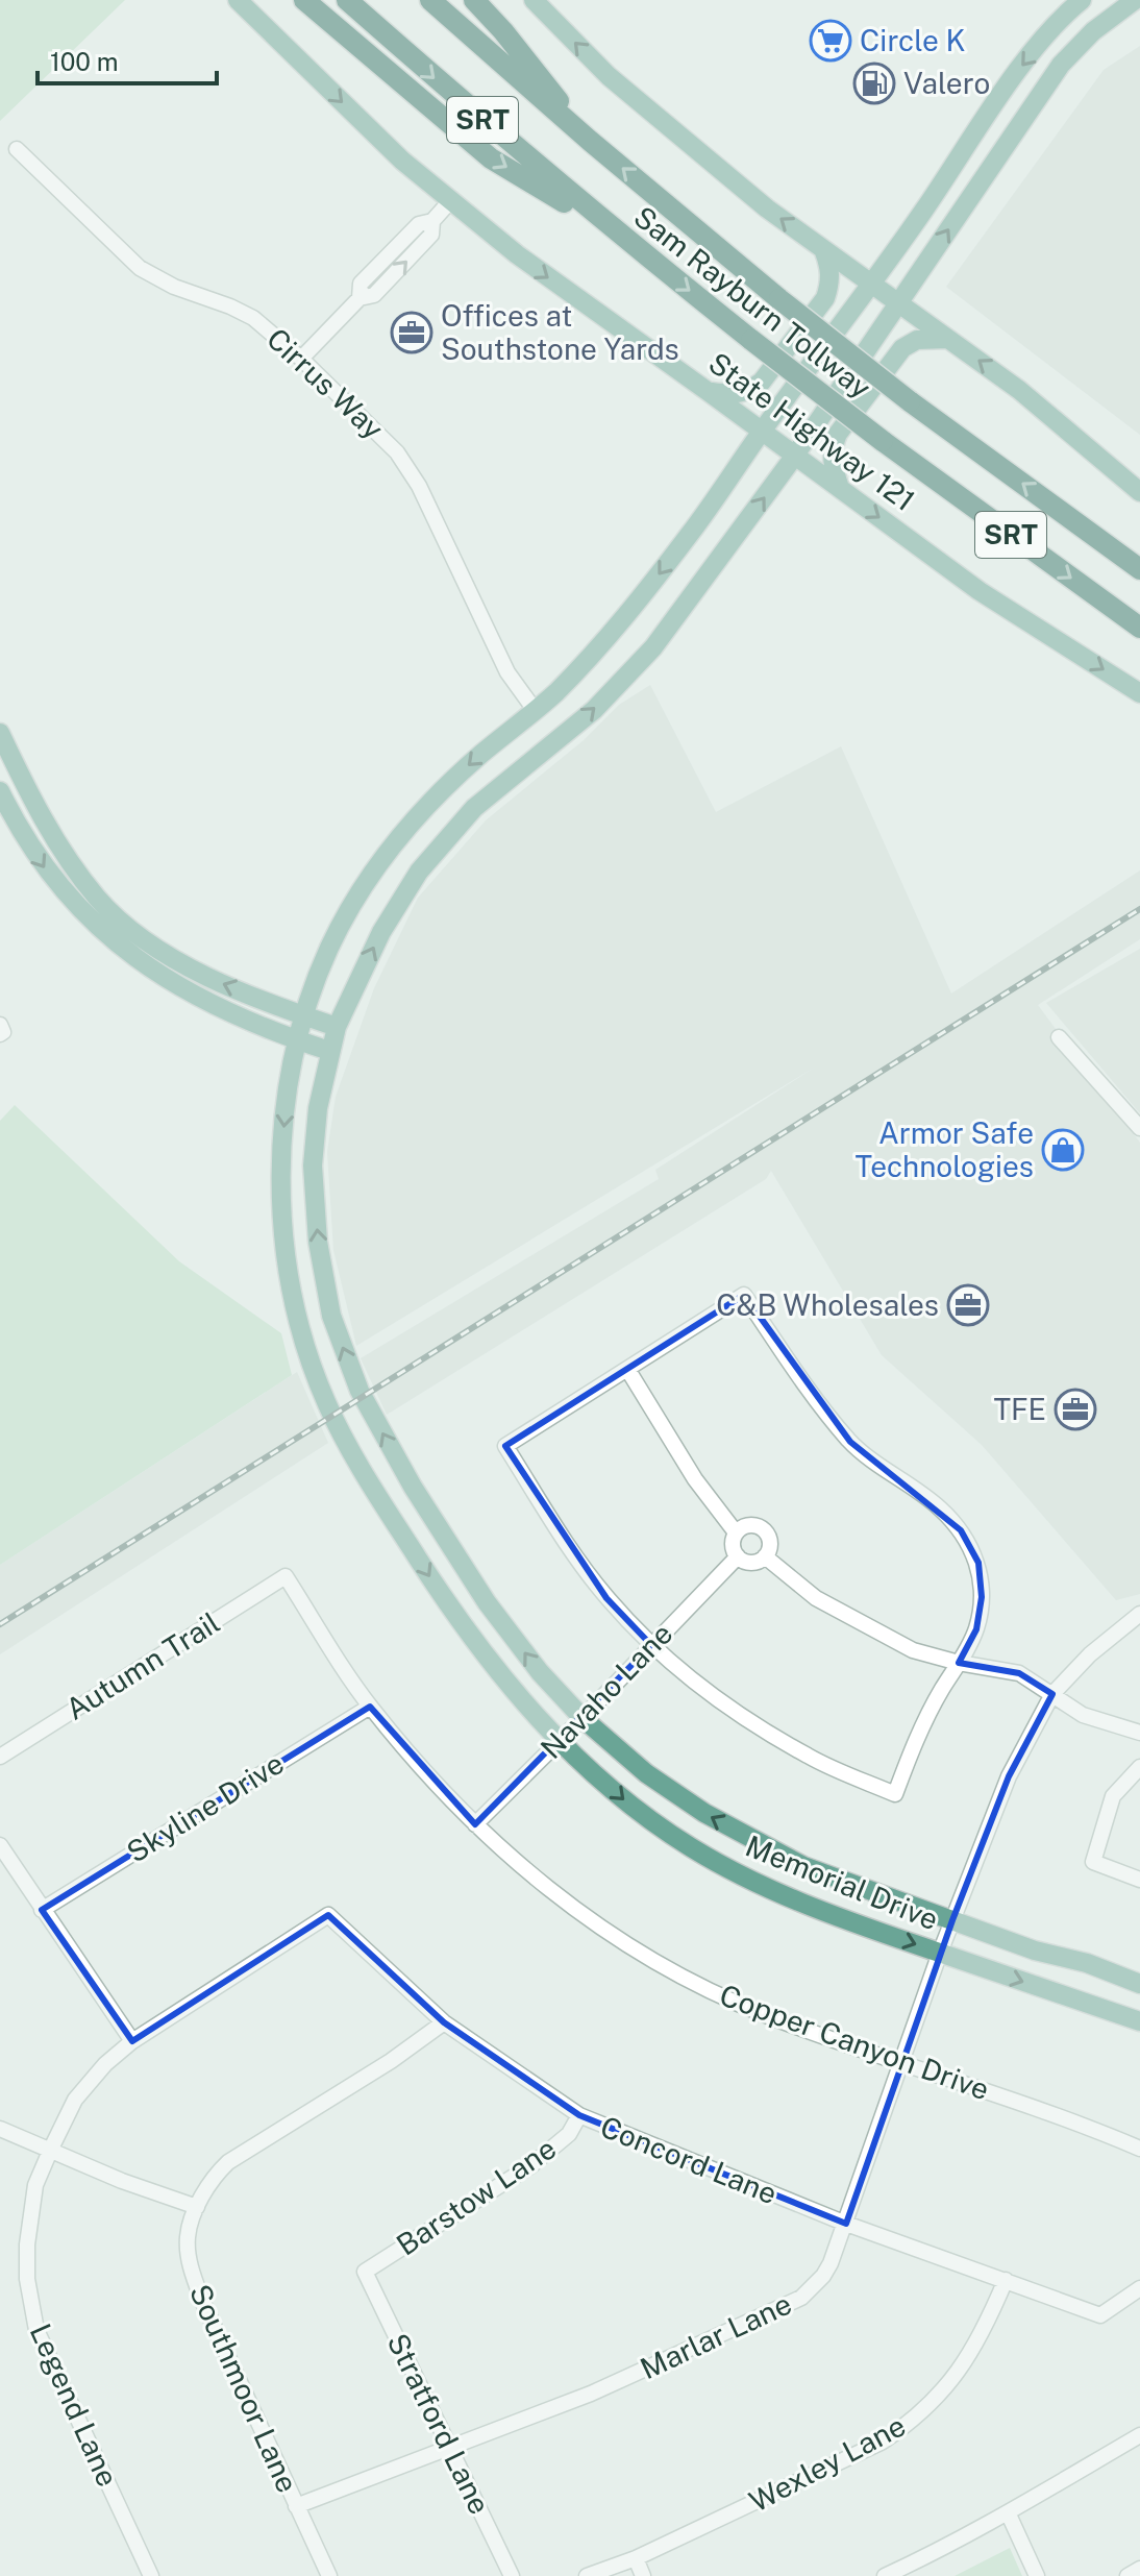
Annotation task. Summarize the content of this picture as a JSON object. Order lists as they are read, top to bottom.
{
  "streets": {
    "highway": ["SRT", "Sam Rayburn Tollway"],
    "main road": ["State Highway 121", "Memorial Drive"],
    "street": [
      "Cirrus Way",
      "Autumn Trail",
      "Navaho Lane",
      "Skyline Drive",
      "Copper Canyon Drive",
      "Concord Lane",
      "Barstow Lane",
      "Marlar Lane",
      "Southmoor Lane",
      "Legend Lane",
      "Stratford Lane",
      "Wexley Lane"
    ]
  },
  "crossings": [
    ["Cirrus Way", "Memorial Drive"],
    ["State Highway 121", "Memorial Drive"],
    ["Autumn Trail", "Copper Canyon Drive"],
    ["Navaho Lane", "Memorial Drive"],
    ["Navaho Lane", "Copper Canyon Drive"],
    ["Skyline Drive", "Copper Canyon Drive"],
    ["Memorial Drive", "Marlar Lane"],
    ["Copper Canyon Drive", "Marlar Lane"],
    ["Concord Lane", "Barstow Lane"],
    ["Concord Lane", "Marlar Lane"],
    ["Concord Lane", "Southmoor Lane"],
    ["Concord Lane", "Legend Lane"],
    ["Concord Lane", "Wexley Lane"],
    ["Barstow Lane", "Stratford Lane"],
    ["Marlar Lane", "Southmoor Lane"],
    ["Marlar Lane", "Stratford Lane"]
  ],
  "one_way": ["State Highway 121"],
  "places": {
    "supermarket": ["Circle K"],
    "fuel station": ["Valero"],
    "office": ["Offices at Southstone Yards", "C&B Wholesales", "TFE"],
    "shop": ["Armor Safe Technologies"]
  },
  "scale_bar": "100 m"
}
